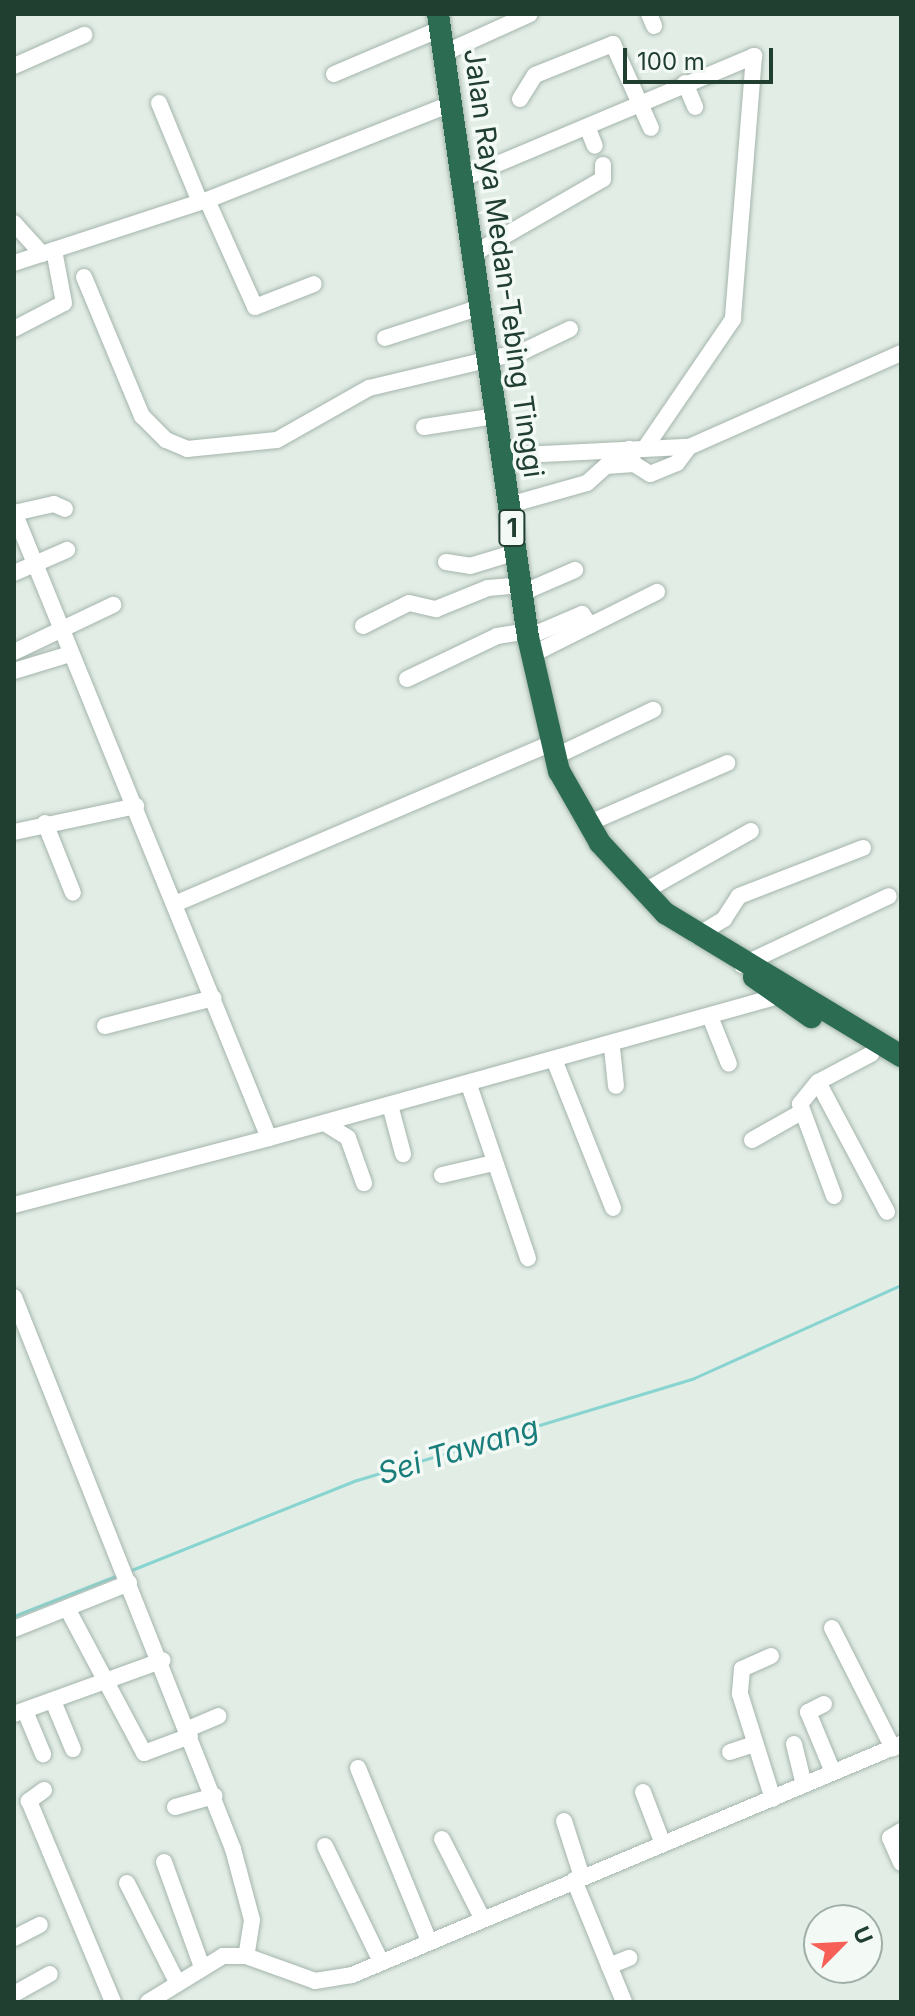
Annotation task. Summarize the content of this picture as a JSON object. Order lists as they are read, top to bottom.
{
  "streets": {
    "highway": ["Jalan Raya Medan-Tebing Tinggi", "1"]
  },
  "water": ["Sei Tawang"],
  "scale_bar": "100 m",
  "north": "top right"
}
